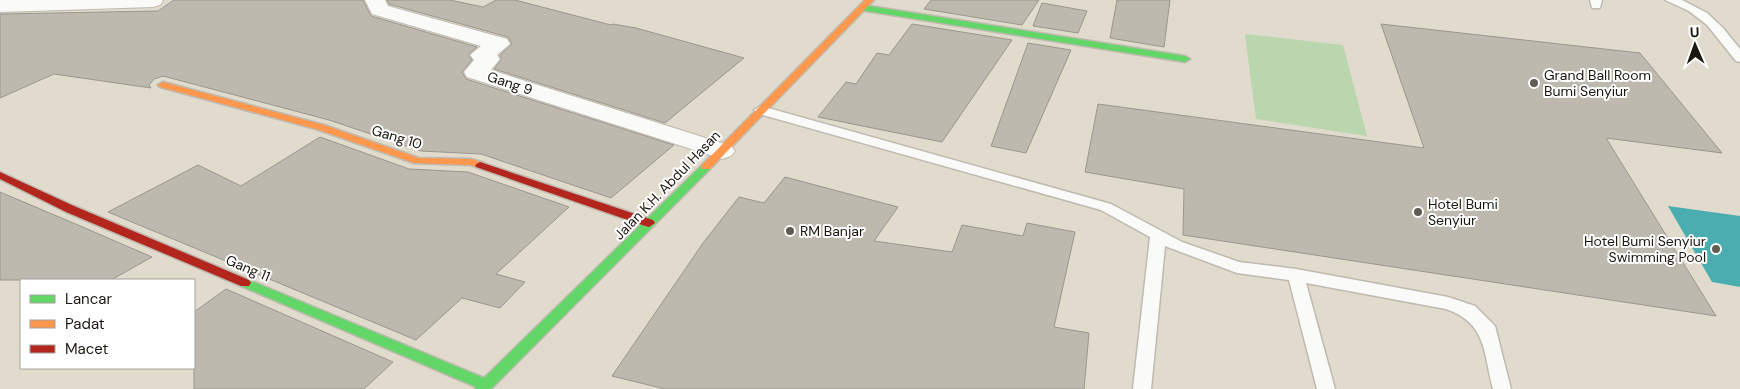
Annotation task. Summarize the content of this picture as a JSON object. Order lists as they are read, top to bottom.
{
  "streets": {
    "street": [
      "Gang 9",
      "Gang 10",
      "Jalan K.H. Abdul Hasan",
      "Gang 11"
    ]
  },
  "crossings": [
    ["Gang 9", "Jalan K.H. Abdul Hasan"],
    ["Gang 10", "Jalan K.H. Abdul Hasan"],
    ["Jalan K.H. Abdul Hasan", "Gang 11"]
  ],
  "places": [
    "Grand Ball Room Bumi Senyiur",
    "Hotel Bumi Senyiur",
    "RM Banjar",
    "Hotel Bumi Senyiur Swimming Pool"
  ],
  "legend": ["Lancar", "Padat", "Macet"],
  "north": "top"
}
